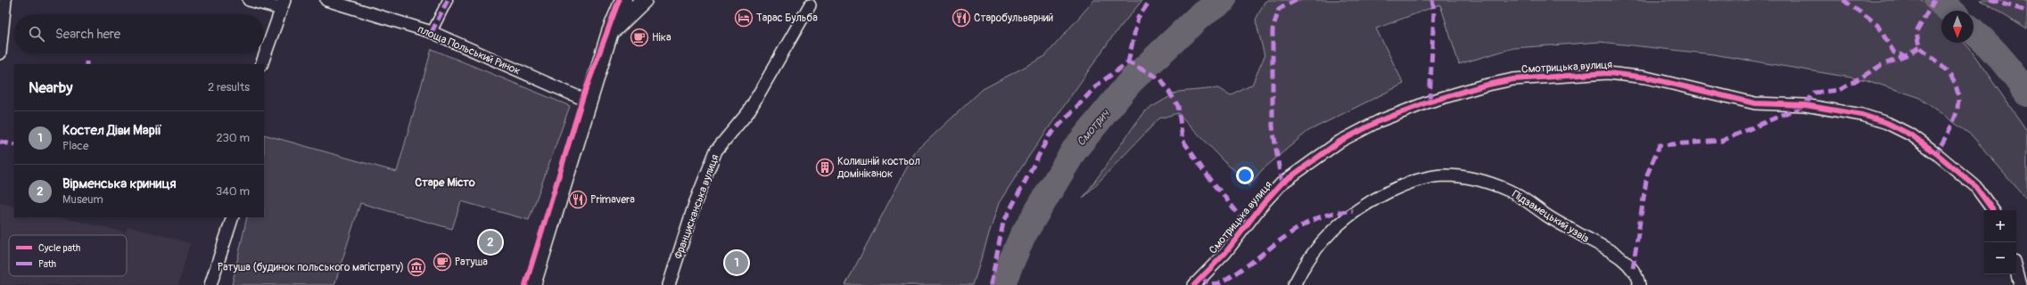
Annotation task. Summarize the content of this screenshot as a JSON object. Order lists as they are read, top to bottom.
{
  "streets": {
    "street": [
      "площа Польський Ринок",
      "Смотрицька вулиця",
      "Францисканська вулиця",
      "Підзамецький узвіз"
    ]
  },
  "districts": ["Старе Місто"],
  "water": ["Смотрич"],
  "places": {
    "hotel": ["Тарас Бульба"],
    "restaurant": ["Старобульварний", "Primavera"],
    "cafe": ["Ніка", "Ратуша"],
    "building": ["Колишній костьол домініканок"],
    "museum": ["Ратуша (будинок польського магістрату)"]
  },
  "legend": ["Cycle path", "Path"],
  "north": "bottom",
  "page": {
    "search": "Search here",
    "heading": ["Nearby", "2 results"],
    "list": [
      {
        "mark": "1",
        "name": "Костел Діви Марії",
        "note": "Place",
        "value": "230 m"
      },
      {
        "mark": "2",
        "name": "Вірменська криниця",
        "note": "Museum",
        "value": "340 m"
      }
    ],
    "map_buttons": ["+", "−"],
    "pins": ["2", "1"]
  }
}
